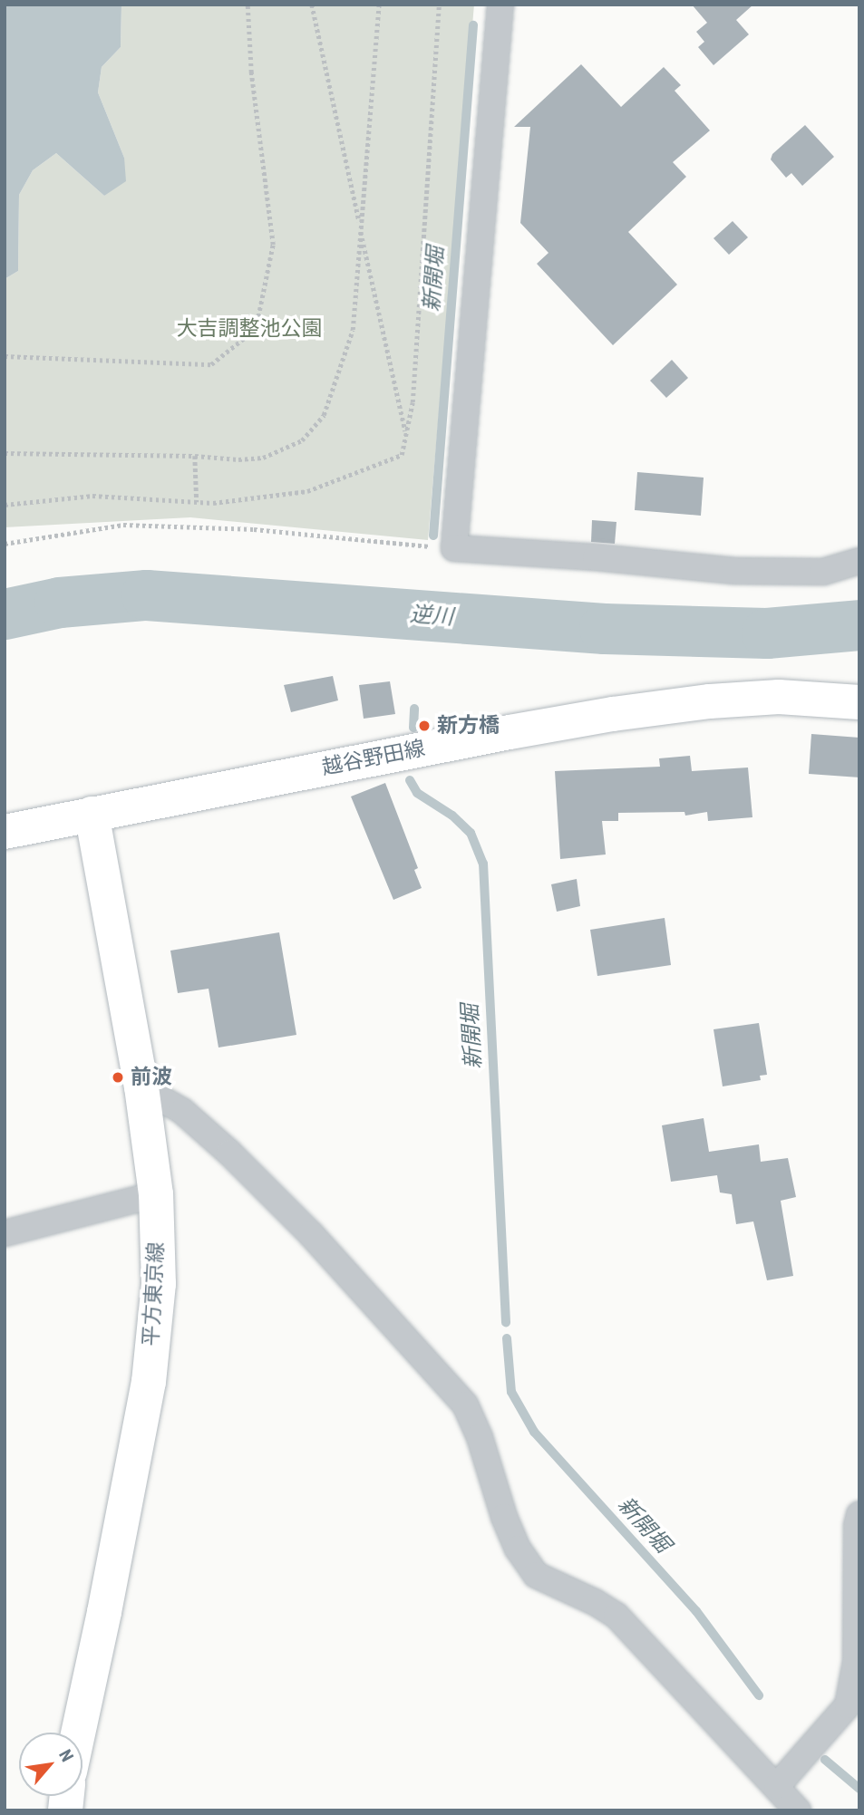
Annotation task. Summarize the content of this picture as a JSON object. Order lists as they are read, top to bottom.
{
  "streets": {
    "main road": ["越谷野田線", "平方東京線"]
  },
  "crossings": [
    ["越谷野田線", "平方東京線"]
  ],
  "water": ["新開堀", "逆川"],
  "parks": ["大吉調整池公園"],
  "places": ["新方橋", "前波"],
  "north": "top right"
}
